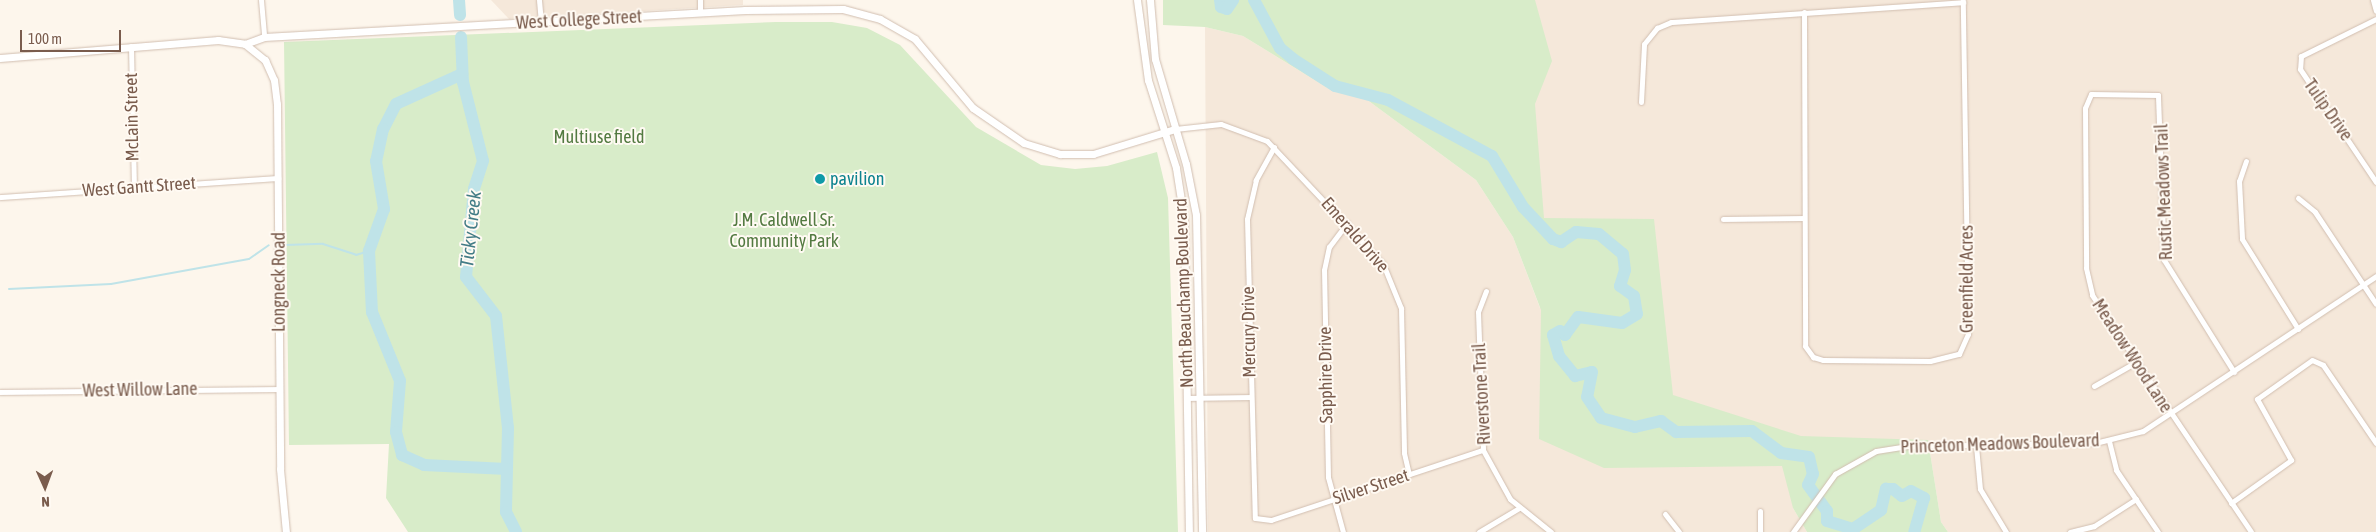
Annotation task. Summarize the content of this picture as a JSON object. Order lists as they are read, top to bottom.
{
  "streets": {
    "street": [
      "West College Street",
      "Tulip Drive",
      "McLain Street",
      "West Gantt Street",
      "Rustic Meadows Trail",
      "Emerald Drive",
      "Greenfield Acres",
      "Longneck Road",
      "North Beauchamp Boulevard",
      "Mercury Drive",
      "Meadow Wood Lane",
      "Sapphire Drive",
      "West Willow Lane",
      "Riverstone Trail",
      "Princeton Meadows Boulevard",
      "Silver Street"
    ]
  },
  "crossings": [
    ["West College Street", "McLain Street"],
    ["West College Street", "Emerald Drive"],
    ["West College Street", "Longneck Road"],
    ["West College Street", "North Beauchamp Boulevard"],
    ["McLain Street", "West Gantt Street"],
    ["West Gantt Street", "Longneck Road"],
    ["Rustic Meadows Trail", "Meadow Wood Lane"],
    ["Rustic Meadows Trail", "Princeton Meadows Boulevard"],
    ["Emerald Drive", "North Beauchamp Boulevard"],
    ["Emerald Drive", "Mercury Drive"],
    ["Emerald Drive", "Sapphire Drive"],
    ["Emerald Drive", "Silver Street"],
    ["Longneck Road", "West Willow Lane"],
    ["Mercury Drive", "Silver Street"],
    ["Meadow Wood Lane", "Princeton Meadows Boulevard"],
    ["Sapphire Drive", "Silver Street"],
    ["Riverstone Trail", "Silver Street"]
  ],
  "water": ["Ticky Creek"],
  "parks": ["Multiuse field", "J.M. Caldwell Sr. Community Park"],
  "places": ["pavilion"],
  "scale_bar": "100 m",
  "north": "bottom"
}
